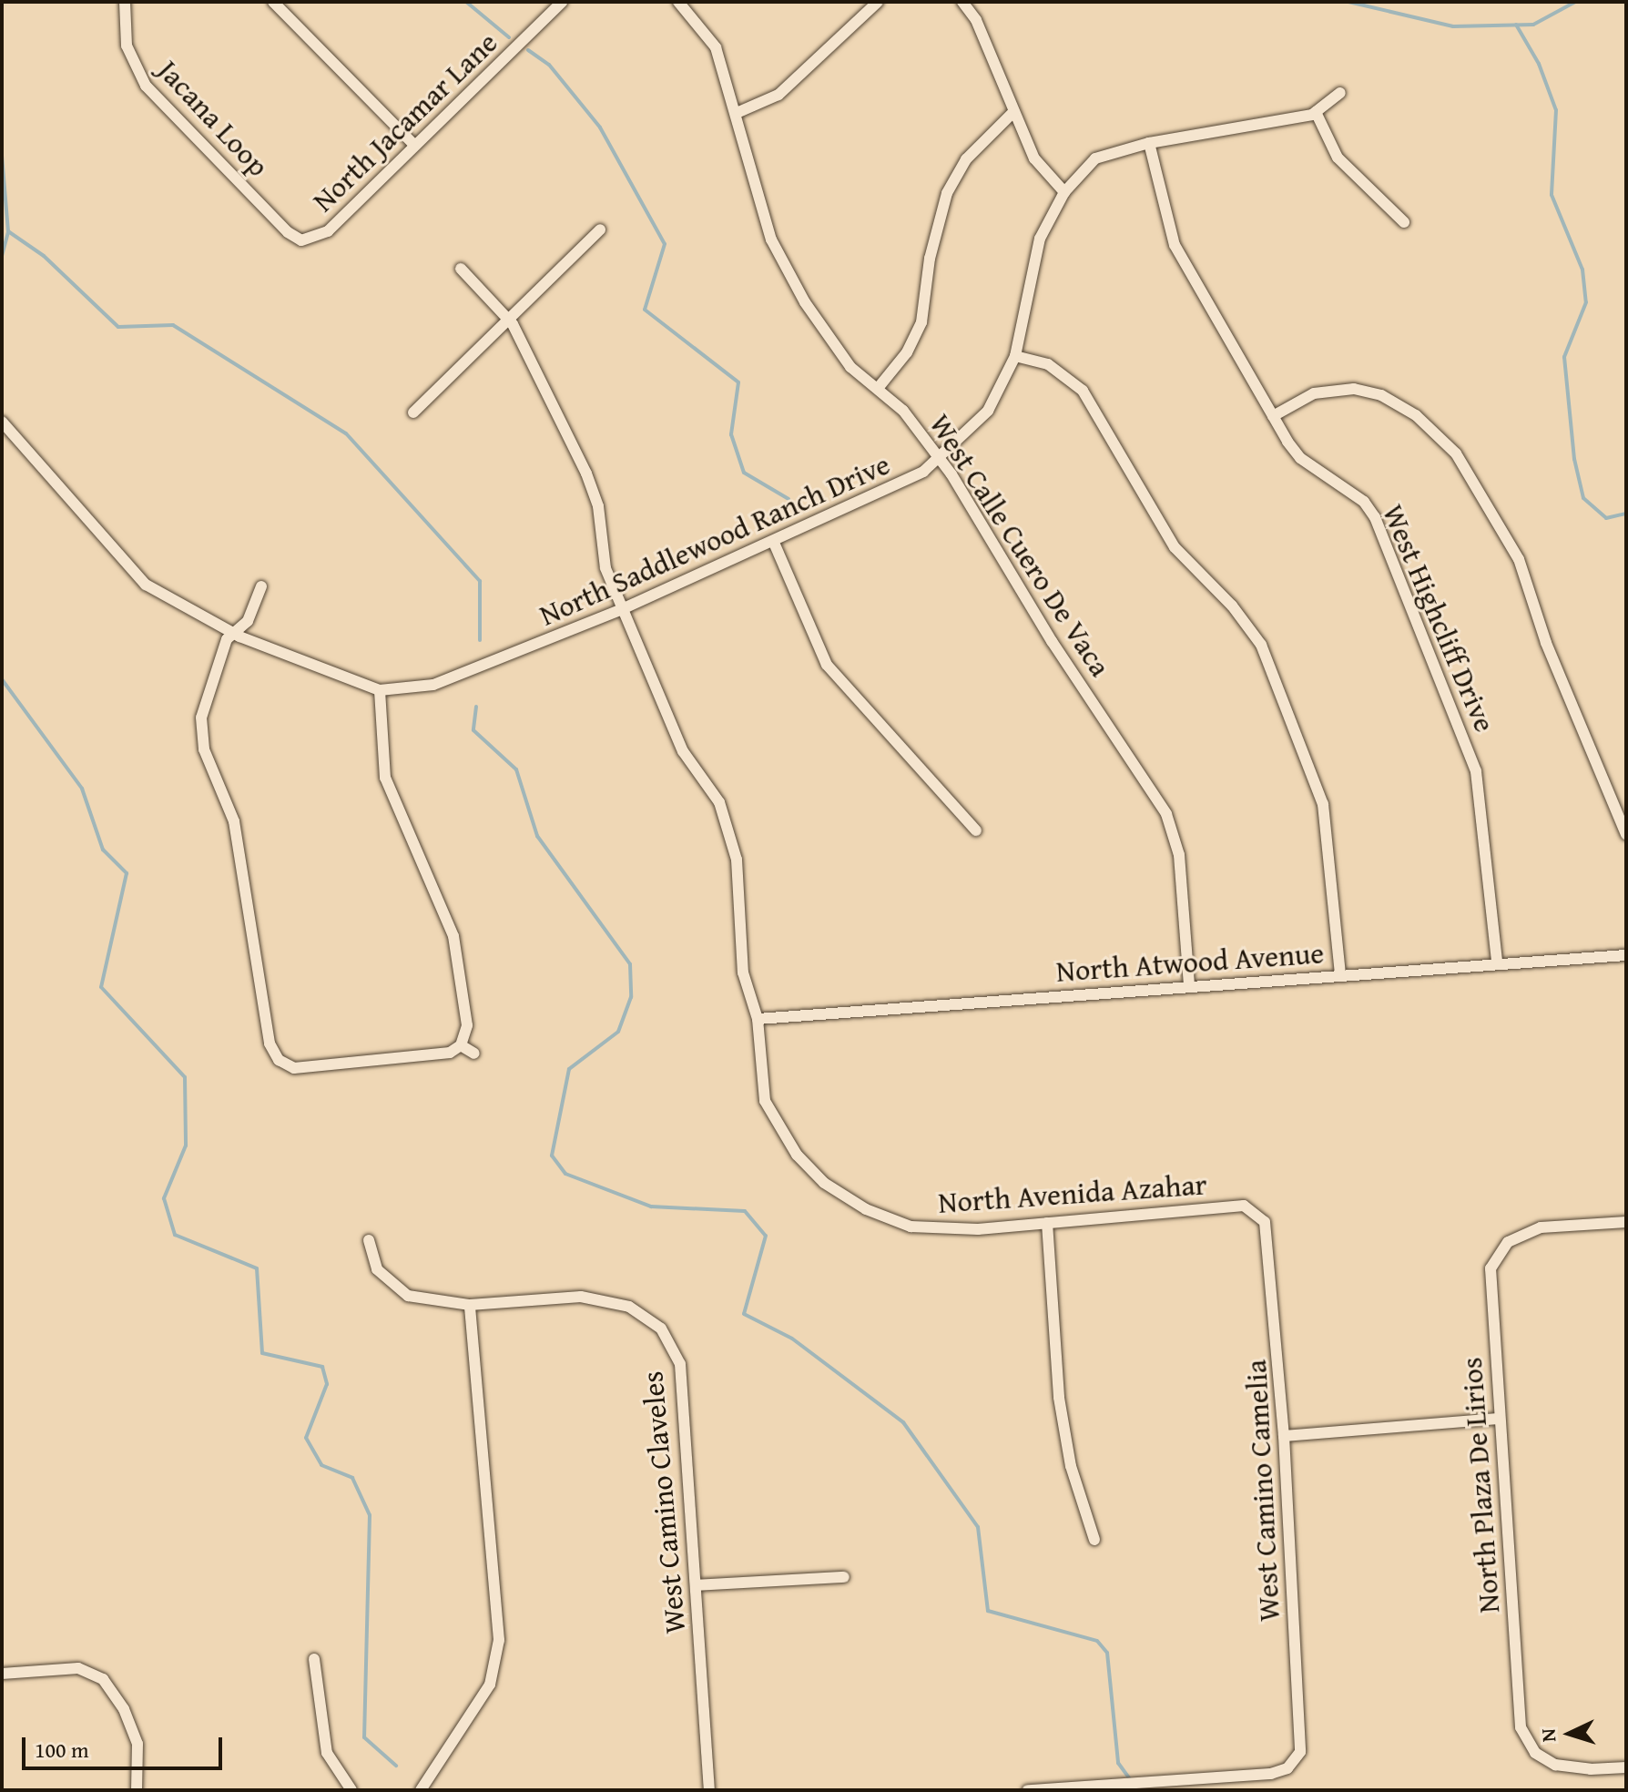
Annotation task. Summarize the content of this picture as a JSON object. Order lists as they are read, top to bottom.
{
  "streets": {
    "street": [
      "Jacana Loop",
      "North Jacamar Lane",
      "North Saddlewood Ranch Drive",
      "West Calle Cuero De Vaca",
      "West Highcliff Drive",
      "North Atwood Avenue",
      "North Avenida Azahar",
      "North Plaza De Lirios",
      "West Camino Camelia",
      "West Camino Claveles"
    ]
  },
  "crossings": [
    ["Jacana Loop", "North Jacamar Lane"],
    ["North Saddlewood Ranch Drive", "West Calle Cuero De Vaca"],
    ["North Saddlewood Ranch Drive", "West Highcliff Drive"],
    ["West Calle Cuero De Vaca", "North Atwood Avenue"],
    ["West Highcliff Drive", "North Atwood Avenue"],
    ["North Atwood Avenue", "North Avenida Azahar"],
    ["North Avenida Azahar", "West Camino Camelia"]
  ],
  "scale_bar": "100 m",
  "north": "left"
}
